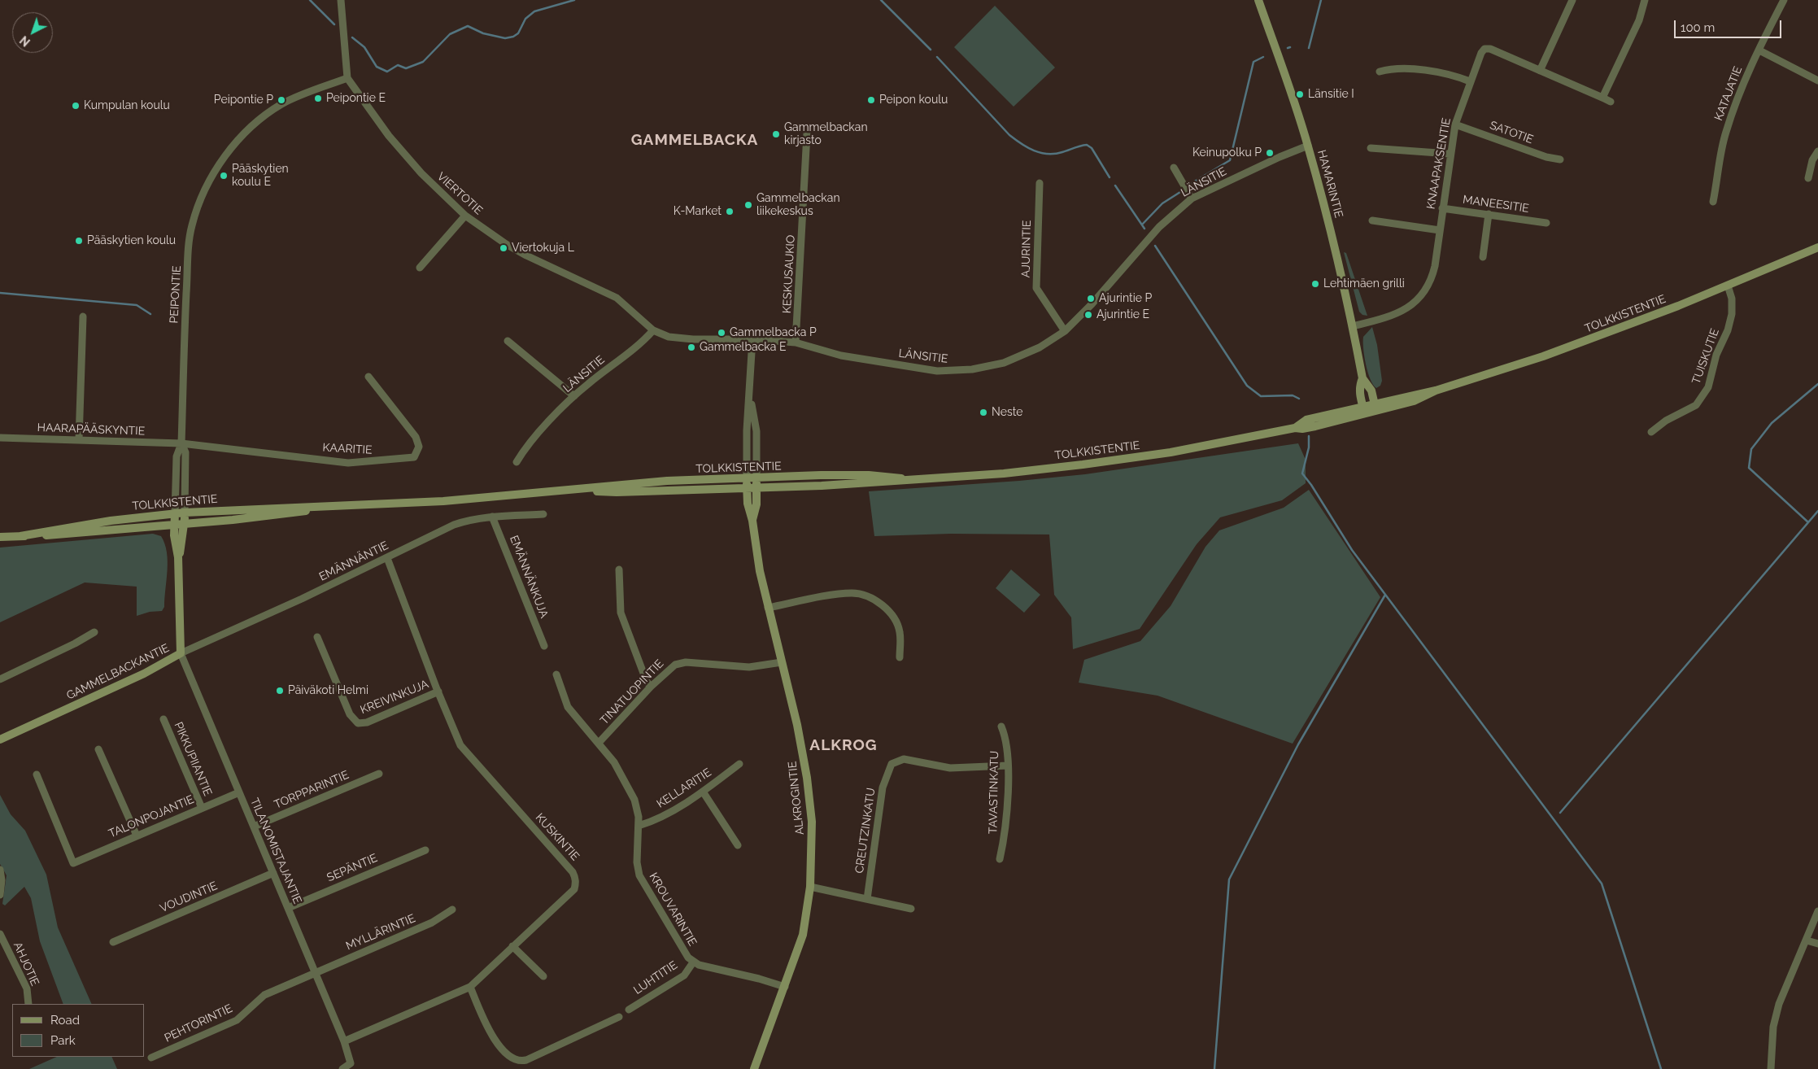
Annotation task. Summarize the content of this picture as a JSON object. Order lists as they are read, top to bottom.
{
  "streets": {
    "street": [
      "KATAJATIE",
      "SATOTIE",
      "KNAAPAKSENTIE",
      "LÄNSITIE",
      "HAMARINTIE",
      "VIERTOTIE",
      "MANEESITIE",
      "AJURINTIE",
      "KESKUSAUKIO",
      "PEIPONTIE",
      "TOLKKISTENTIE",
      "TUISKUTIE",
      "HAARAPÄÄSKYNTIE",
      "KAARITIE",
      "EMÄNNÄNTIE",
      "EMÄNNÄNKUJA",
      "GAMMELBACKANTIE",
      "TINATUOPINTIE",
      "KREIVINKUJA",
      "PIKKUPIIANTIE",
      "KELLARITIE",
      "TORPPARINTIE",
      "TAVASTINKATU",
      "ALKROGINTIE",
      "TALONPOJANTIE",
      "CREUTZINKATU",
      "KUSKINTIE",
      "TILANOMISTAJANTIE",
      "SEPÄNTIE",
      "VOUDINTIE",
      "KROUVARINTIE",
      "MYLLÄRINTIE",
      "AHJOTIE",
      "LUHTITIE",
      "PEHTORINTIE"
    ]
  },
  "crossings": [
    ["SATOTIE", "KNAAPAKSENTIE"],
    ["KNAAPAKSENTIE", "HAMARINTIE"],
    ["KNAAPAKSENTIE", "MANEESITIE"],
    ["LÄNSITIE", "HAMARINTIE"],
    ["LÄNSITIE", "VIERTOTIE"],
    ["LÄNSITIE", "AJURINTIE"],
    ["LÄNSITIE", "KESKUSAUKIO"],
    ["HAMARINTIE", "TOLKKISTENTIE"],
    ["VIERTOTIE", "PEIPONTIE"],
    ["PEIPONTIE", "TOLKKISTENTIE"],
    ["PEIPONTIE", "HAARAPÄÄSKYNTIE"],
    ["PEIPONTIE", "KAARITIE"],
    ["PEIPONTIE", "GAMMELBACKANTIE"],
    ["TOLKKISTENTIE", "TUISKUTIE"],
    ["TOLKKISTENTIE", "GAMMELBACKANTIE"],
    ["TOLKKISTENTIE", "ALKROGINTIE"],
    ["HAARAPÄÄSKYNTIE", "KAARITIE"],
    ["EMÄNNÄNTIE", "EMÄNNÄNKUJA"],
    ["EMÄNNÄNTIE", "GAMMELBACKANTIE"],
    ["EMÄNNÄNTIE", "KUSKINTIE"],
    ["EMÄNNÄNTIE", "TILANOMISTAJANTIE"],
    ["GAMMELBACKANTIE", "TILANOMISTAJANTIE"],
    ["TINATUOPINTIE", "ALKROGINTIE"],
    ["TINATUOPINTIE", "KROUVARINTIE"],
    ["KREIVINKUJA", "KUSKINTIE"],
    ["PIKKUPIIANTIE", "TALONPOJANTIE"],
    ["KELLARITIE", "KROUVARINTIE"],
    ["TORPPARINTIE", "TILANOMISTAJANTIE"],
    ["TAVASTINKATU", "CREUTZINKATU"],
    ["ALKROGINTIE", "KROUVARINTIE"],
    ["TALONPOJANTIE", "TILANOMISTAJANTIE"],
    ["KUSKINTIE", "TILANOMISTAJANTIE"],
    ["TILANOMISTAJANTIE", "SEPÄNTIE"],
    ["TILANOMISTAJANTIE", "VOUDINTIE"],
    ["TILANOMISTAJANTIE", "MYLLÄRINTIE"],
    ["TILANOMISTAJANTIE", "PEHTORINTIE"],
    ["KROUVARINTIE", "LUHTITIE"],
    ["MYLLÄRINTIE", "PEHTORINTIE"]
  ],
  "districts": ["GAMMELBACKA", "ALKROG"],
  "places": [
    "Länsitie I",
    "Peipontie E",
    "Peipontie P",
    "Peipon koulu",
    "Kumpulan koulu",
    "Gammelbackan kirjasto",
    "Keinupolku P",
    "Pääskytien koulu E",
    "Gammelbackan liikekeskus",
    "K-Market",
    "Pääskytien koulu",
    "Viertokuja L",
    "Lehtimäen grilli",
    "Ajurintie P",
    "Ajurintie E",
    "Gammelbacka P",
    "Gammelbacka E",
    "Neste",
    "Päiväkoti Helmi"
  ],
  "legend": ["Road", "Park"],
  "scale_bar": "100 m",
  "north": "bottom left"
}
